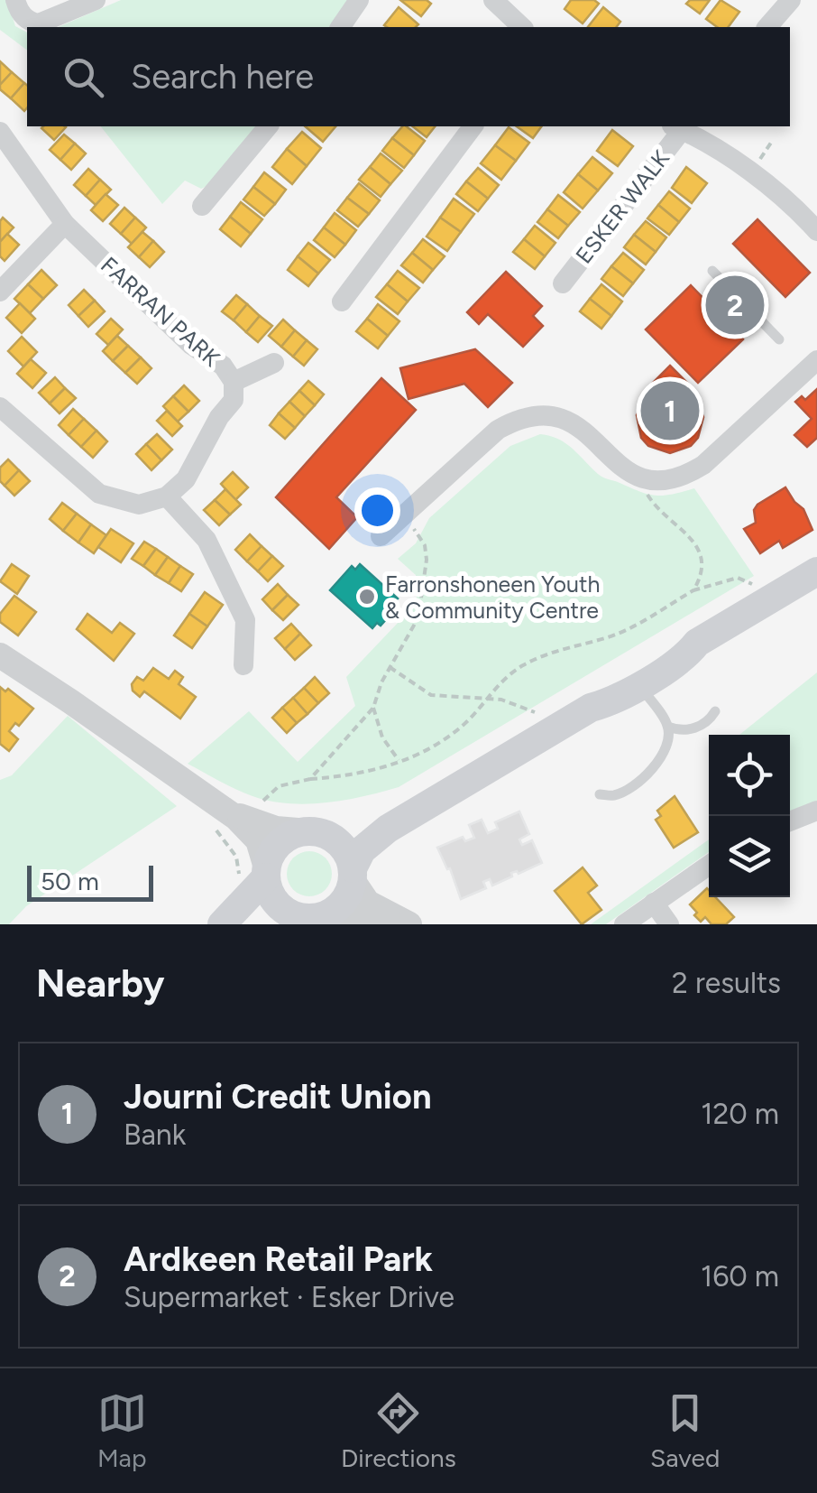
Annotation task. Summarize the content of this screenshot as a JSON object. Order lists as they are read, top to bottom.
{
  "streets": {
    "street": ["ESKER WALK", "FARRAN PARK"]
  },
  "places": ["Farronshoneen Youth & Community Centre"],
  "scale_bar": "50 m",
  "page": {
    "search": "Search here",
    "pins": ["2", "1"],
    "scale": "50 m",
    "heading": ["Nearby", "2 results"],
    "list": [
      {
        "mark": "1",
        "name": "Journi Credit Union",
        "note": "Bank",
        "value": "120 m"
      },
      {
        "mark": "2",
        "name": "Ardkeen Retail Park",
        "note": "Supermarket · Esker Drive",
        "value": "160 m"
      }
    ],
    "nav": ["Map", "Directions", "Saved"]
  }
}
